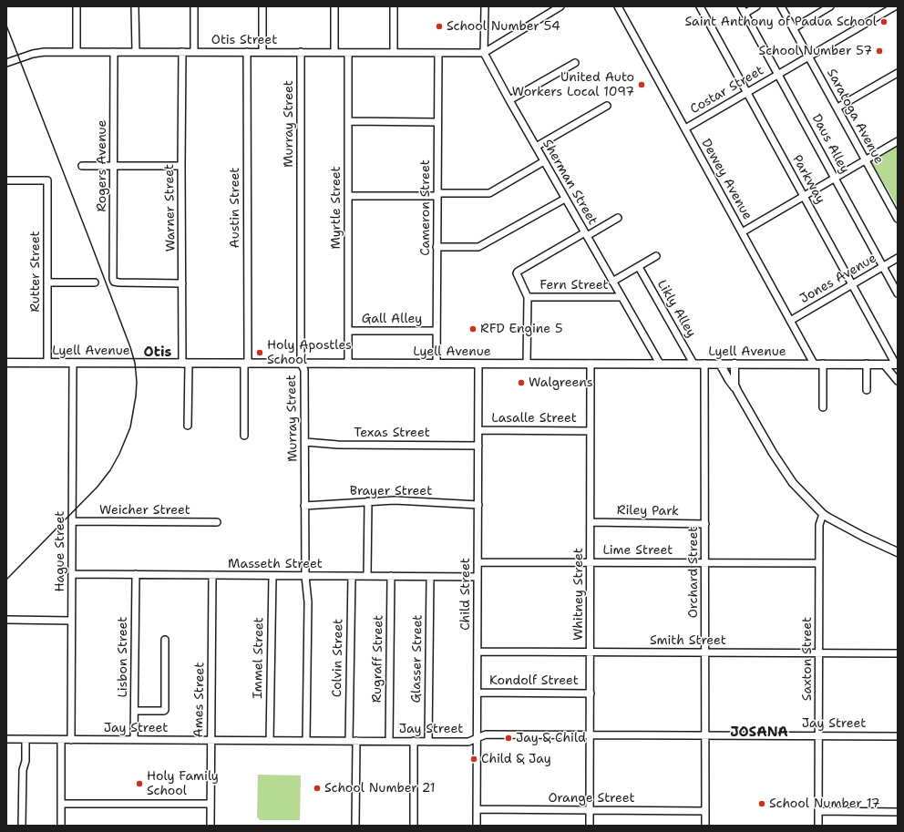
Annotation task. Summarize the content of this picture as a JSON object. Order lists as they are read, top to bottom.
{
  "streets": {
    "main road": ["Lyell Avenue"],
    "street": [
      "Otis Street",
      "Costar Street",
      "Saratoga Avenue",
      "Murray Street",
      "Daus Alley",
      "Rogers Avenue",
      "Dewey Avenue",
      "Parkway",
      "Sherman Street",
      "Warner Street",
      "Austin Street",
      "Myrtle Street",
      "Cameron Street",
      "Rutter Street",
      "Jones Avenue",
      "Fern Street",
      "Likly Alley",
      "Gall Alley",
      "Lasalle Street",
      "Texas Street",
      "Brayer Street",
      "Weicher Street",
      "Riley Park",
      "Lime Street",
      "Hague Street",
      "Masseth Street",
      "Orchard Street",
      "Child Street",
      "Whitney Street",
      "Smith Street",
      "Lisbon Street",
      "Immel Street",
      "Colvin Street",
      "Rugraff Street",
      "Glasser Street",
      "Saxton Street",
      "Kondolf Street",
      "Ames Street",
      "Jay Street",
      "Orange Street"
    ]
  },
  "crossings": [
    ["Otis Street", "Murray Street"],
    ["Otis Street", "Rogers Avenue"],
    ["Otis Street", "Sherman Street"],
    ["Otis Street", "Warner Street"],
    ["Otis Street", "Austin Street"],
    ["Otis Street", "Myrtle Street"],
    ["Otis Street", "Cameron Street"],
    ["Costar Street", "Saratoga Avenue"],
    ["Costar Street", "Daus Alley"],
    ["Costar Street", "Dewey Avenue"],
    ["Costar Street", "Parkway"],
    ["Murray Street", "Lyell Avenue"],
    ["Murray Street", "Texas Street"],
    ["Murray Street", "Brayer Street"],
    ["Murray Street", "Masseth Street"],
    ["Murray Street", "Jay Street"],
    ["Daus Alley", "Jones Avenue"],
    ["Rogers Avenue", "Warner Street"],
    ["Dewey Avenue", "Jones Avenue"],
    ["Dewey Avenue", "Lyell Avenue"],
    ["Parkway", "Jones Avenue"],
    ["Parkway", "Lyell Avenue"],
    ["Sherman Street", "Fern Street"],
    ["Sherman Street", "Lyell Avenue"],
    ["Warner Street", "Lyell Avenue"],
    ["Austin Street", "Lyell Avenue"],
    ["Myrtle Street", "Gall Alley"],
    ["Myrtle Street", "Lyell Avenue"],
    ["Cameron Street", "Gall Alley"],
    ["Cameron Street", "Lyell Avenue"],
    ["Rutter Street", "Lyell Avenue"],
    ["Likly Alley", "Lyell Avenue"],
    ["Lyell Avenue", "Hague Street"],
    ["Lyell Avenue", "Orchard Street"],
    ["Lyell Avenue", "Child Street"],
    ["Lyell Avenue", "Whitney Street"],
    ["Lasalle Street", "Child Street"],
    ["Lasalle Street", "Whitney Street"],
    ["Texas Street", "Child Street"],
    ["Brayer Street", "Child Street"],
    ["Weicher Street", "Hague Street"],
    ["Riley Park", "Orchard Street"],
    ["Riley Park", "Whitney Street"],
    ["Lime Street", "Orchard Street"],
    ["Lime Street", "Child Street"],
    ["Lime Street", "Whitney Street"],
    ["Lime Street", "Saxton Street"],
    ["Hague Street", "Masseth Street"],
    ["Hague Street", "Jay Street"],
    ["Masseth Street", "Child Street"],
    ["Masseth Street", "Lisbon Street"],
    ["Masseth Street", "Immel Street"],
    ["Masseth Street", "Colvin Street"],
    ["Masseth Street", "Rugraff Street"],
    ["Masseth Street", "Glasser Street"],
    ["Masseth Street", "Ames Street"],
    ["Orchard Street", "Smith Street"],
    ["Orchard Street", "Jay Street"],
    ["Orchard Street", "Orange Street"],
    ["Child Street", "Smith Street"],
    ["Child Street", "Kondolf Street"],
    ["Child Street", "Jay Street"],
    ["Child Street", "Orange Street"],
    ["Whitney Street", "Smith Street"],
    ["Whitney Street", "Kondolf Street"],
    ["Whitney Street", "Jay Street"],
    ["Whitney Street", "Orange Street"],
    ["Smith Street", "Saxton Street"],
    ["Lisbon Street", "Jay Street"],
    ["Immel Street", "Jay Street"],
    ["Colvin Street", "Jay Street"],
    ["Rugraff Street", "Jay Street"],
    ["Glasser Street", "Jay Street"],
    ["Saxton Street", "Jay Street"],
    ["Ames Street", "Jay Street"]
  ],
  "districts": ["Otis", "JOSANA"],
  "places": [
    "Saint Anthony of Padua School",
    "School Number 54",
    "School Number 57",
    "United Auto Workers Local 1097",
    "RFD Engine 5",
    "Holy Apostles School",
    "Walgreens",
    "Jay & Child",
    "Child & Jay",
    "Holy Family School",
    "School Number 21",
    "School Number 17"
  ]
}
